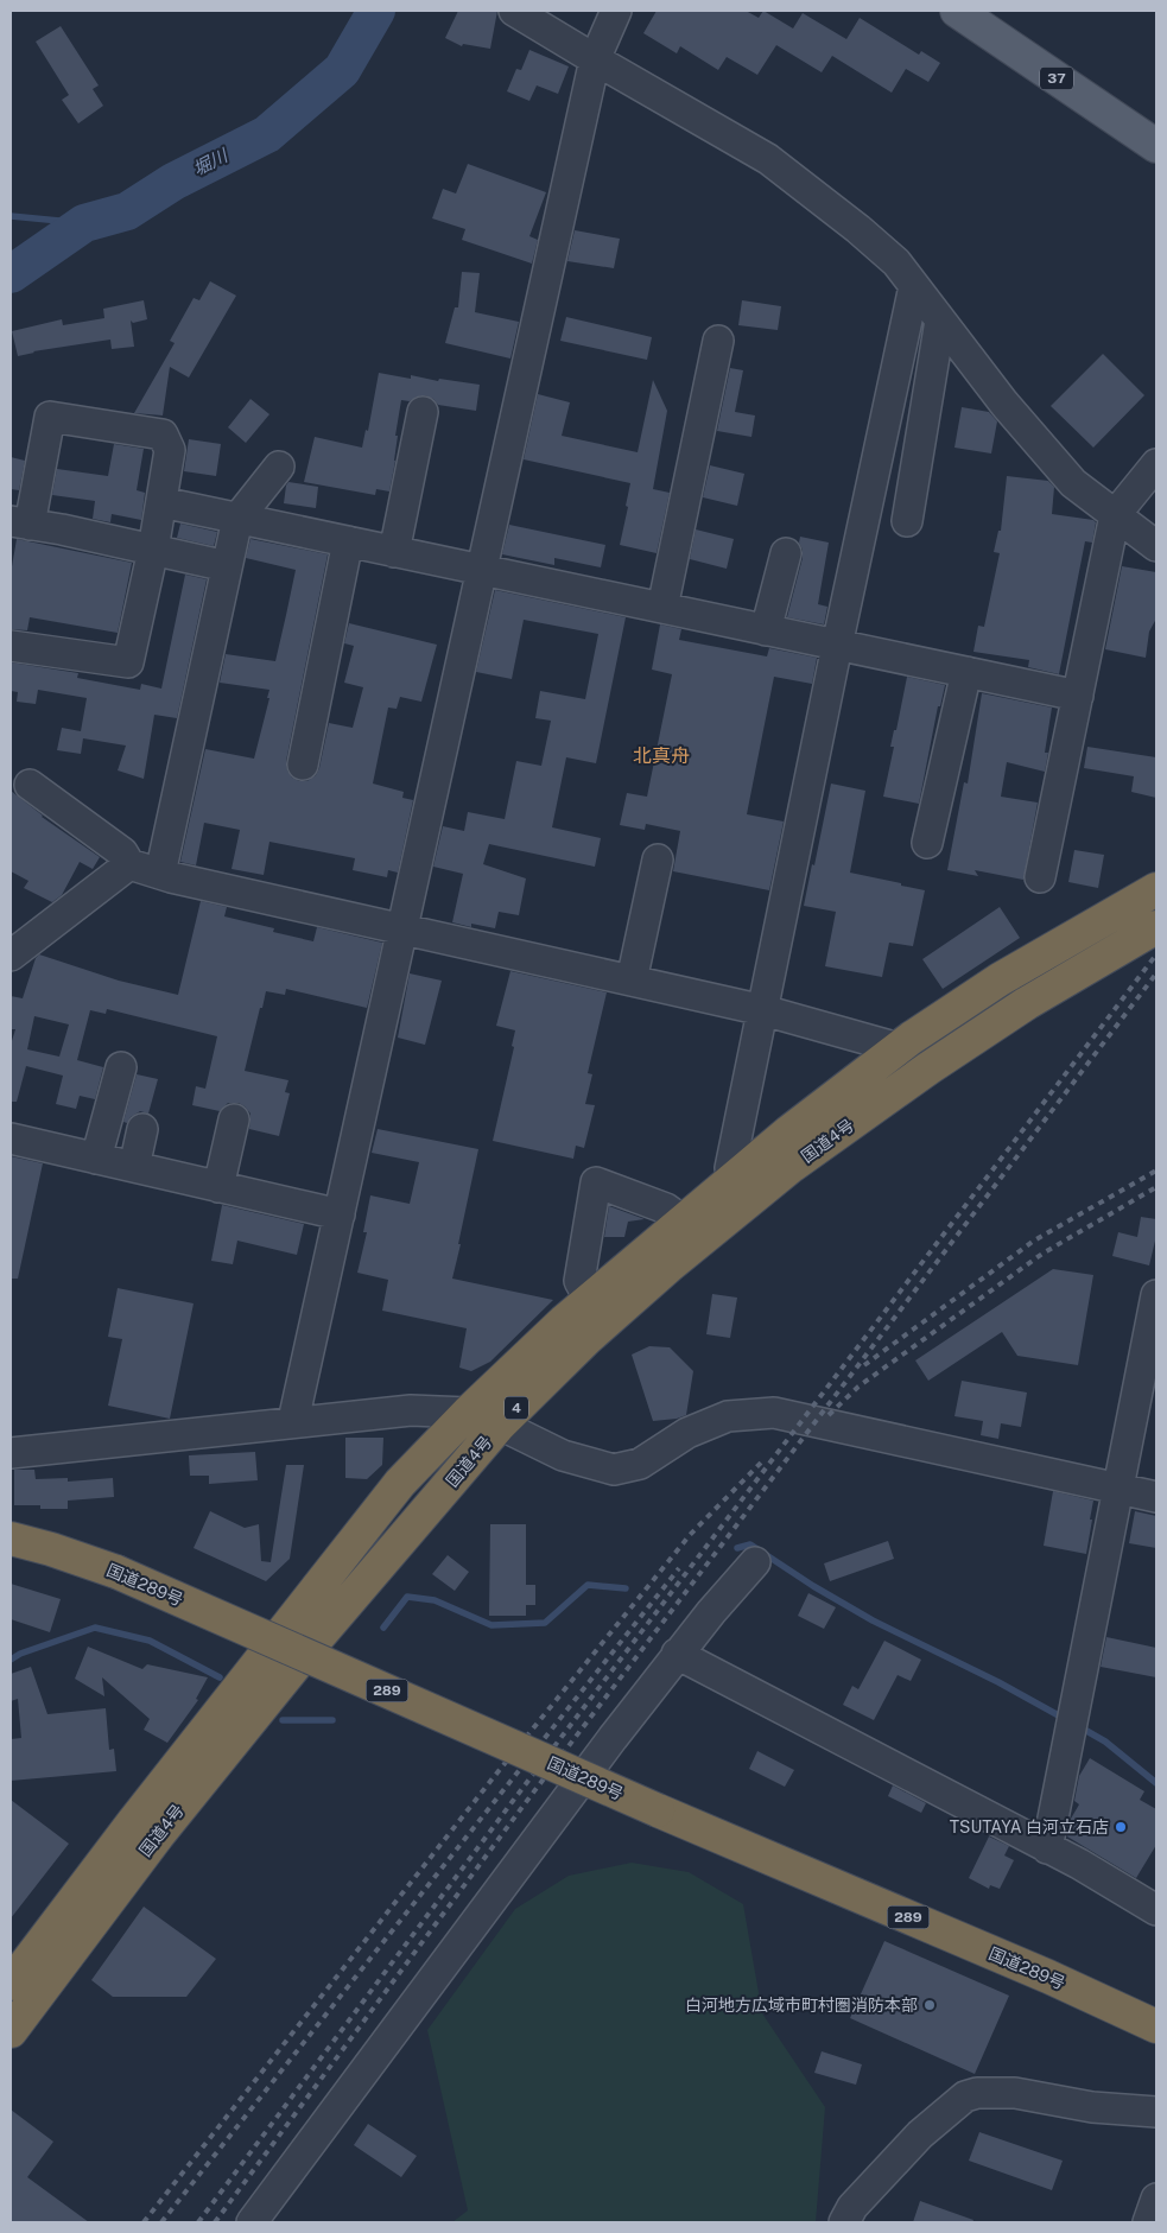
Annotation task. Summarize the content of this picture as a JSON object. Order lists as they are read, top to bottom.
{
  "streets": {
    "highway": [
      "国道4号",
      "4",
      "国道289号",
      "289"
    ],
    "main road": ["37"]
  },
  "districts": ["北真舟"],
  "water": ["堀川"],
  "places": ["TSUTAYA 白河立石店", "白河地方広域市町村圏消防本部"]
}
